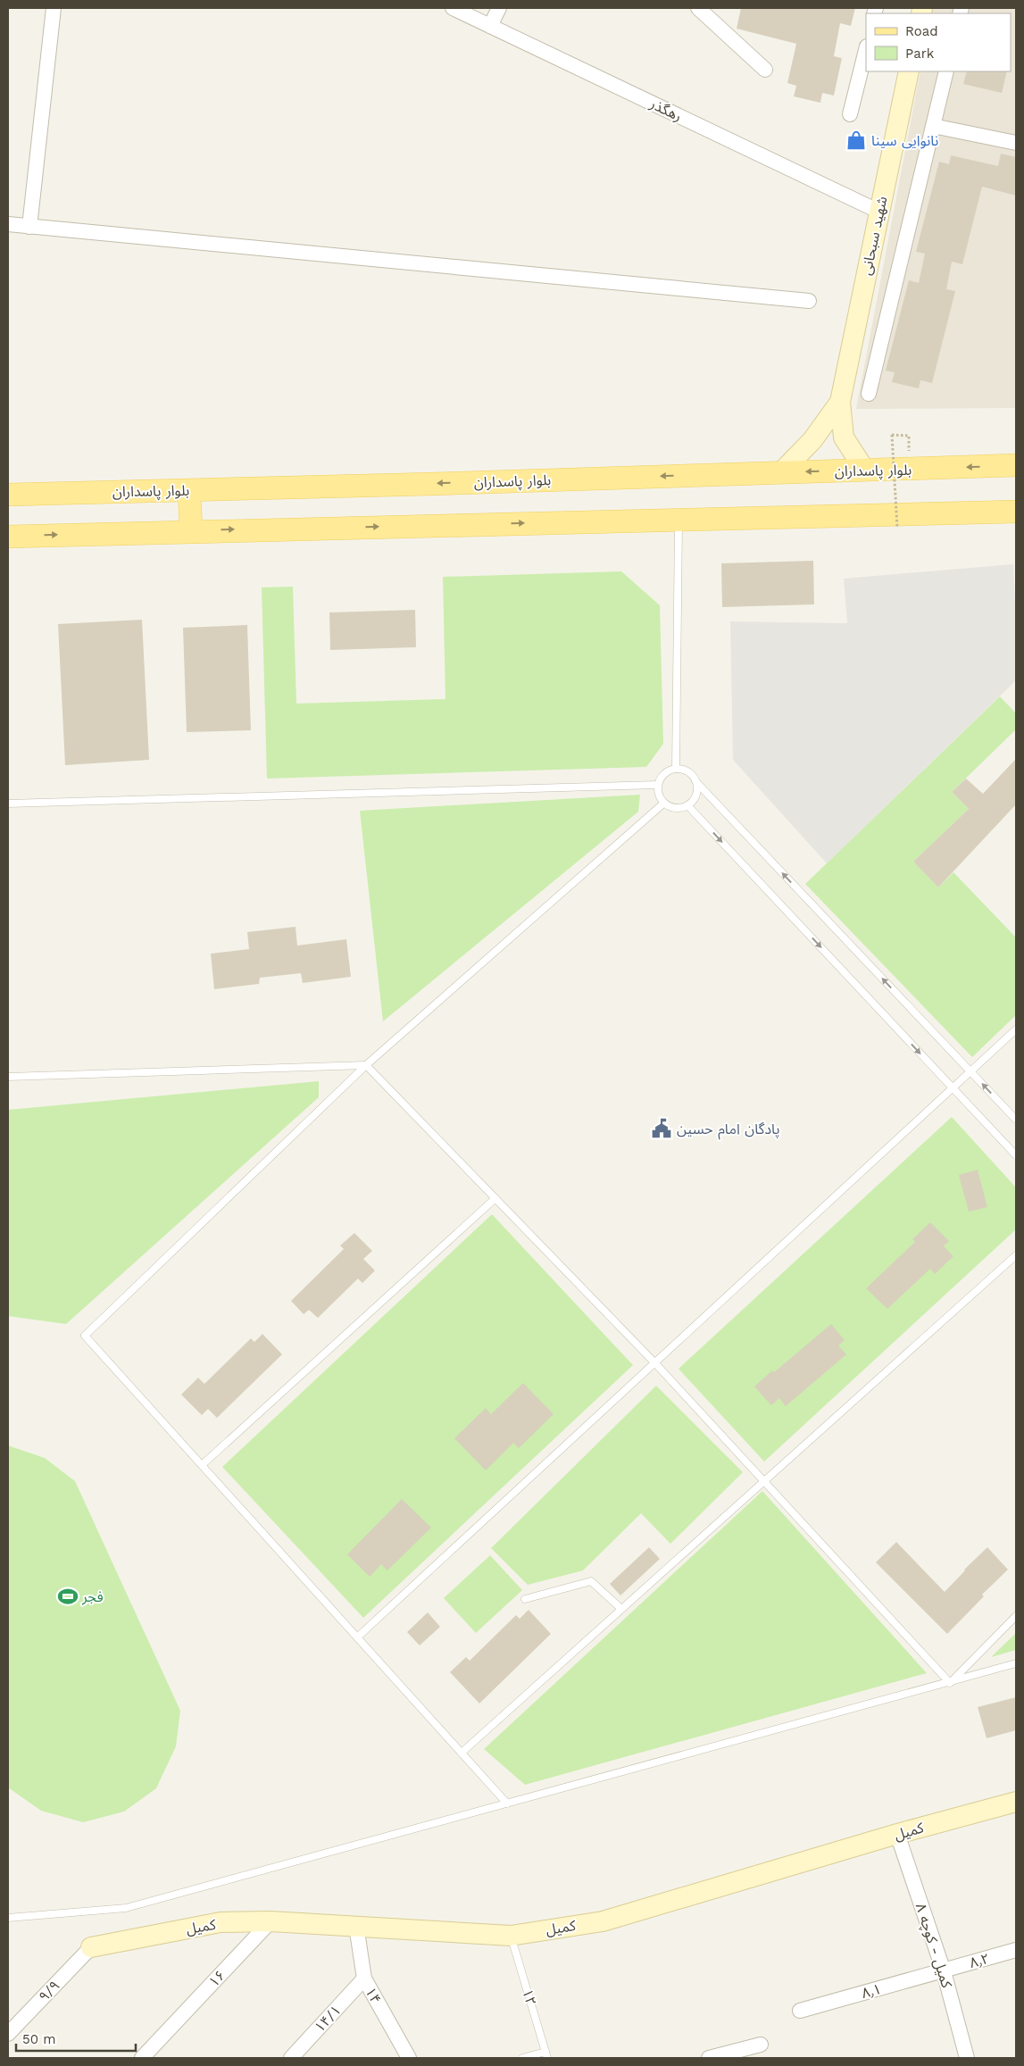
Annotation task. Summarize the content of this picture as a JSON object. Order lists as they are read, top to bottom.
{
  "streets": {
    "main road": ["بلوار پاسداران"],
    "street": [
      "رهگذر",
      "شهید سبحانی",
      "کمیل",
      "کمیل - کوچه ۸",
      "۸٫۲",
      "۱۶",
      "۹/۹",
      "۸٫۱",
      "۱۴",
      "۱۴/۱"
    ],
    "lane": ["۱۲"]
  },
  "crossings": [
    ["رهگذر", "شهید سبحانی"],
    ["کمیل", "کمیل - کوچه ۸"],
    ["کمیل", "۱۶"],
    ["کمیل", "۹/۹"],
    ["کمیل", "۱۴"],
    ["کمیل", "۱۲"],
    ["کمیل - کوچه ۸", "۸٫۲"],
    ["کمیل - کوچه ۸", "۸٫۱"],
    ["۸٫۲", "۸٫۱"],
    ["۱۴", "۱۴/۱"]
  ],
  "places": {
    "shop": ["نانوایی سینا"],
    "public building": ["پادگان امام حسین"],
    "sports": ["فجر"]
  },
  "legend": ["Road", "Park"],
  "scale_bar": "50 m"
}
